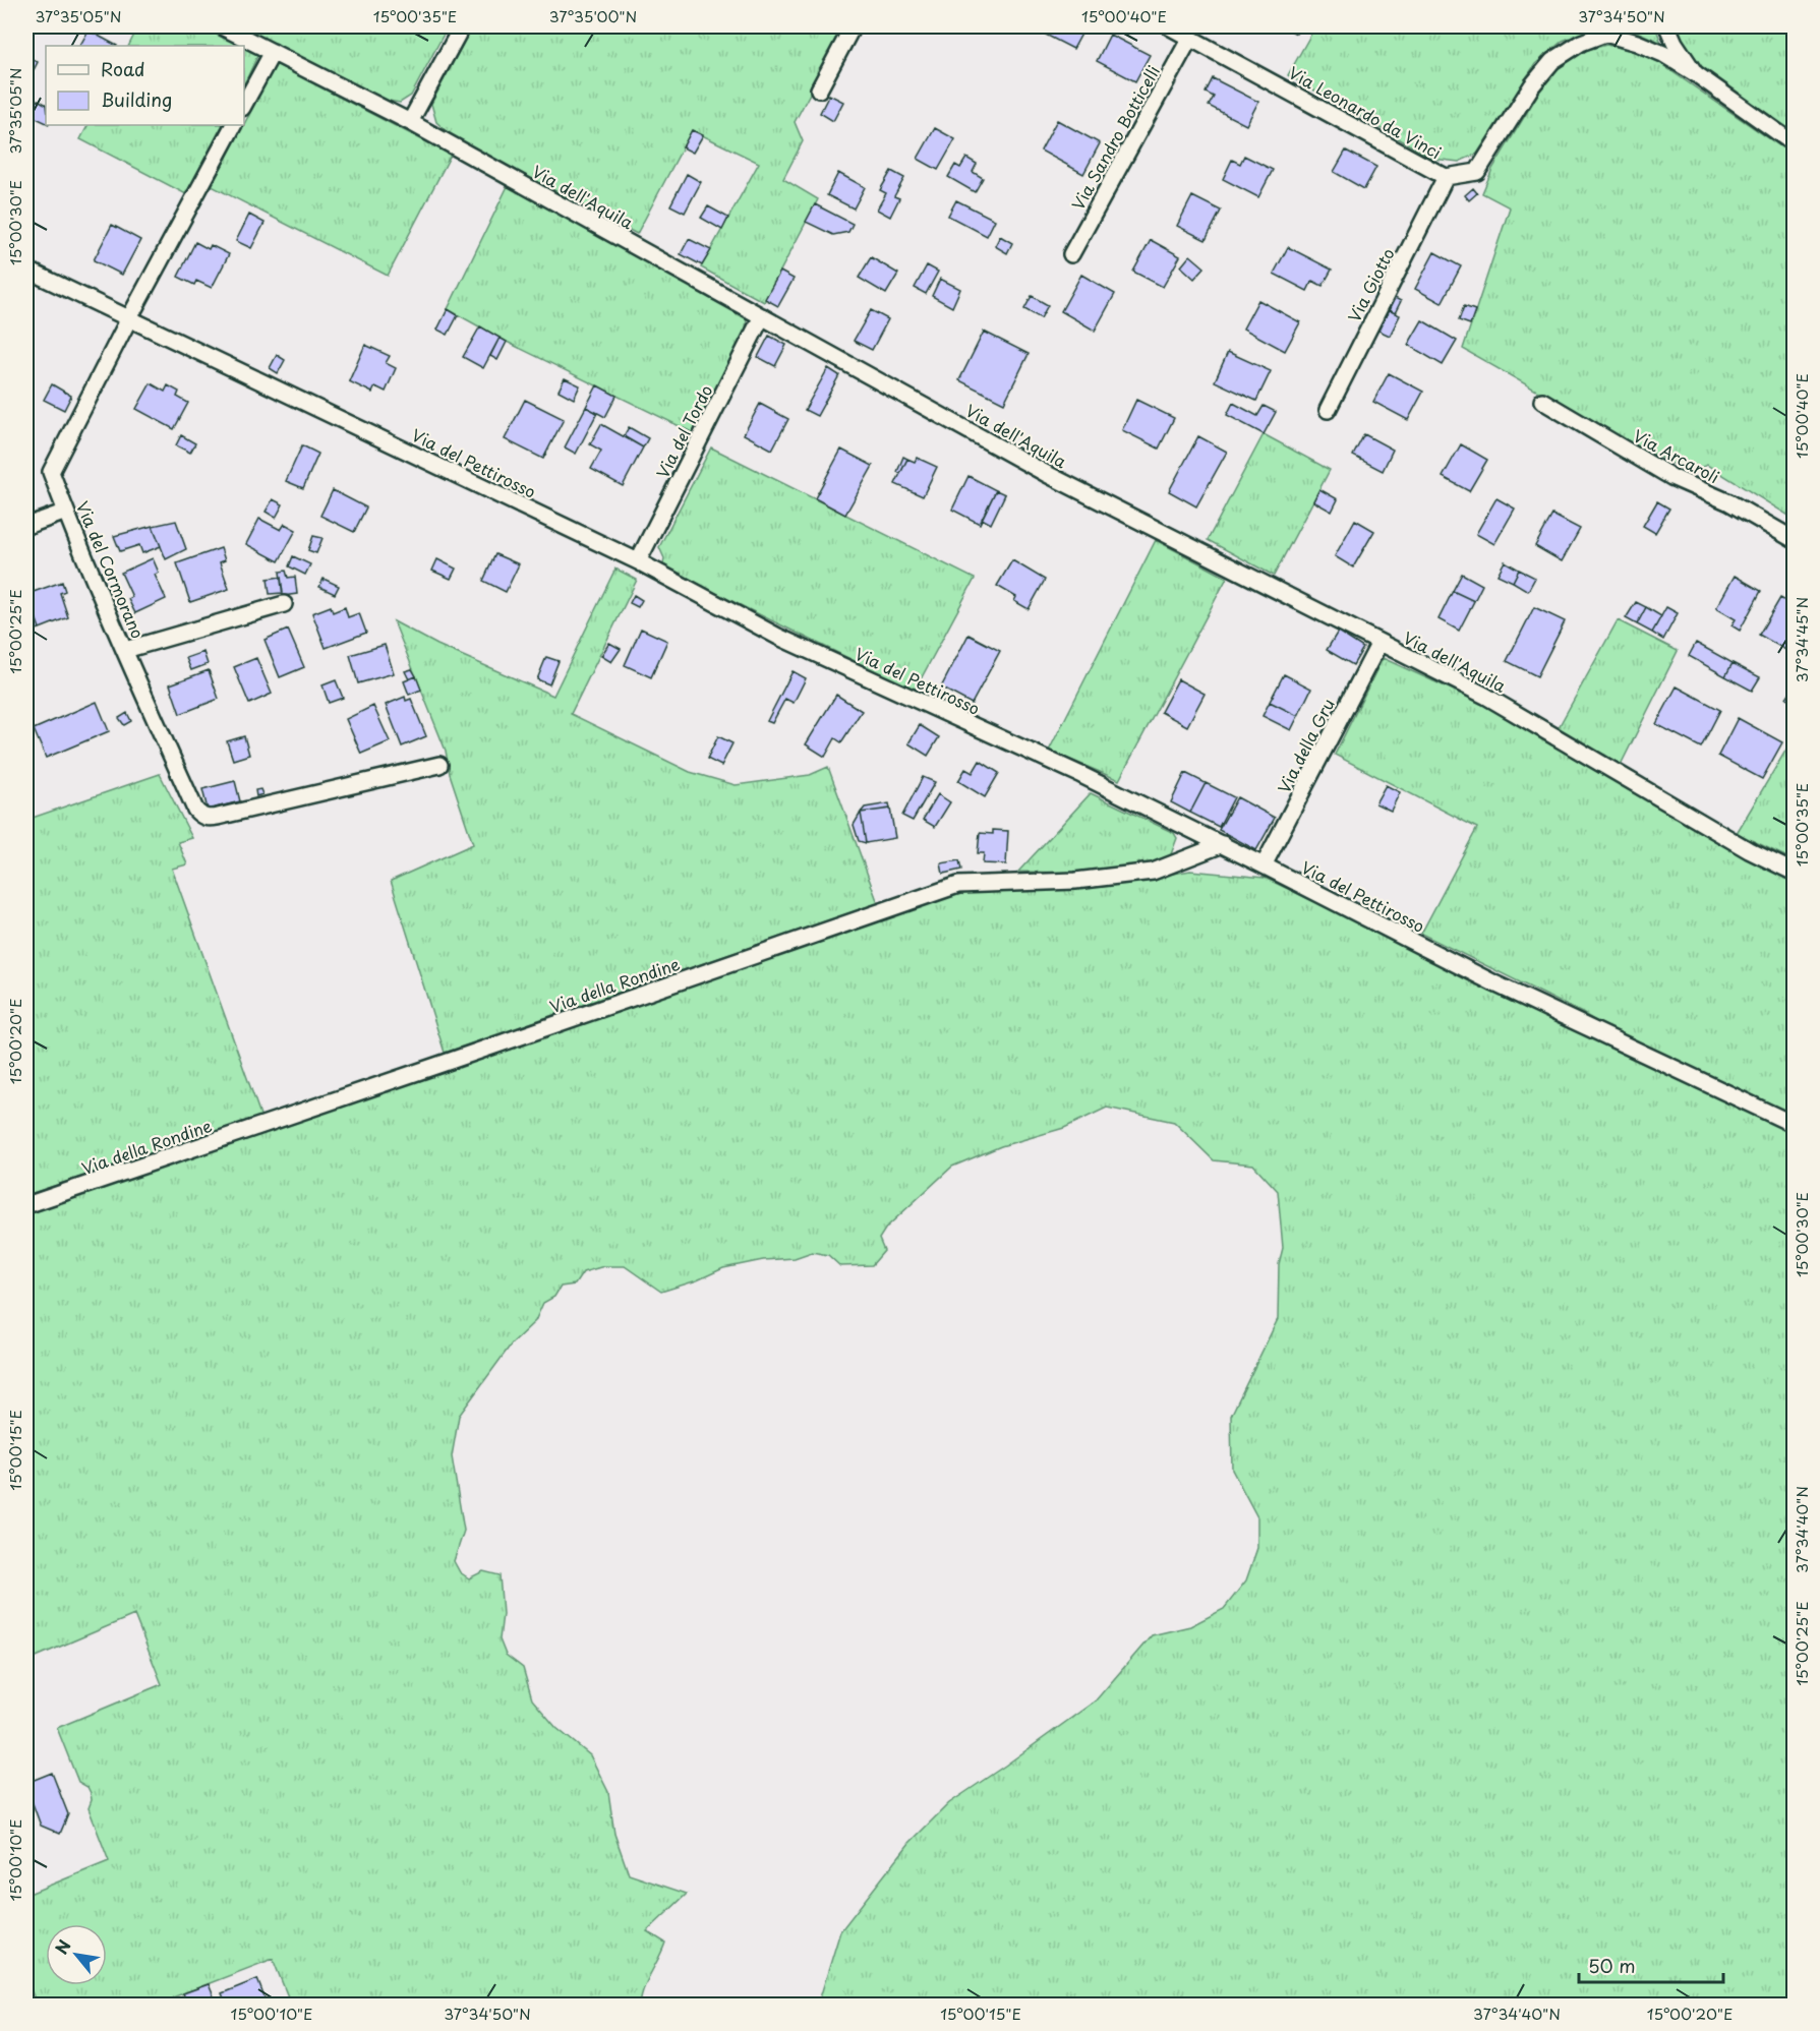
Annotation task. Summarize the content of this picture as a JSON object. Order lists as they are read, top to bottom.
{
  "streets": {
    "street": [
      "Via Leonardo da Vinci",
      "Via Sandro Botticelli",
      "Via dell'Aquila",
      "Via Giotto",
      "Via del Tordo",
      "Via Arcaroli",
      "Via del Pettirosso",
      "Via del Cormorano",
      "Via della Gru",
      "Via della Rondine"
    ]
  },
  "crossings": [
    ["Via Leonardo da Vinci", "Via Sandro Botticelli"],
    ["Via Leonardo da Vinci", "Via Giotto"],
    ["Via dell'Aquila", "Via del Tordo"],
    ["Via dell'Aquila", "Via della Gru"],
    ["Via del Tordo", "Via del Pettirosso"],
    ["Via del Pettirosso", "Via del Cormorano"],
    ["Via del Pettirosso", "Via della Gru"],
    ["Via del Pettirosso", "Via della Rondine"]
  ],
  "legend": ["Road", "Building"],
  "scale_bar": "50 m",
  "north": "top left",
  "coordinates": [
    "37°35'05\"N",
    "15°00'35\"E",
    "37°35'00\"N",
    "15°00'40\"E",
    "37°34'50\"N",
    "15°00'30\"E",
    "15°00'25\"E",
    "37°34'45\"N",
    "15°00'20\"E",
    "15°00'15\"E",
    "37°34'40\"N",
    "15°00'10\"E"
  ]
}
